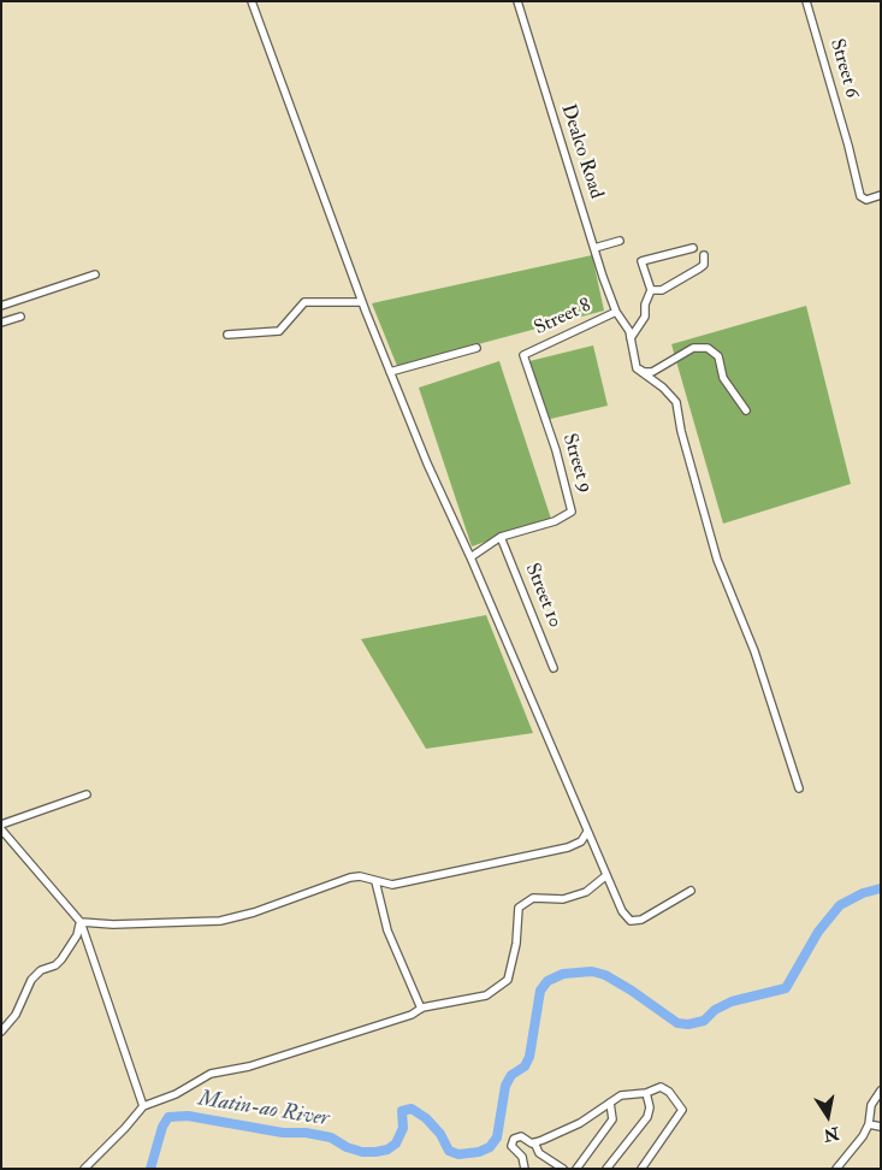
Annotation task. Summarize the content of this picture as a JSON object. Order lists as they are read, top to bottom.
{
  "streets": {
    "street": [
      "Street 6",
      "Dealco Road",
      "Street 8",
      "Street 9",
      "Street 10"
    ]
  },
  "crossings": [
    ["Dealco Road", "Street 8"],
    ["Street 8", "Street 9"],
    ["Street 9", "Street 10"]
  ],
  "water": ["Matin-ao River"],
  "north": "bottom"
}
